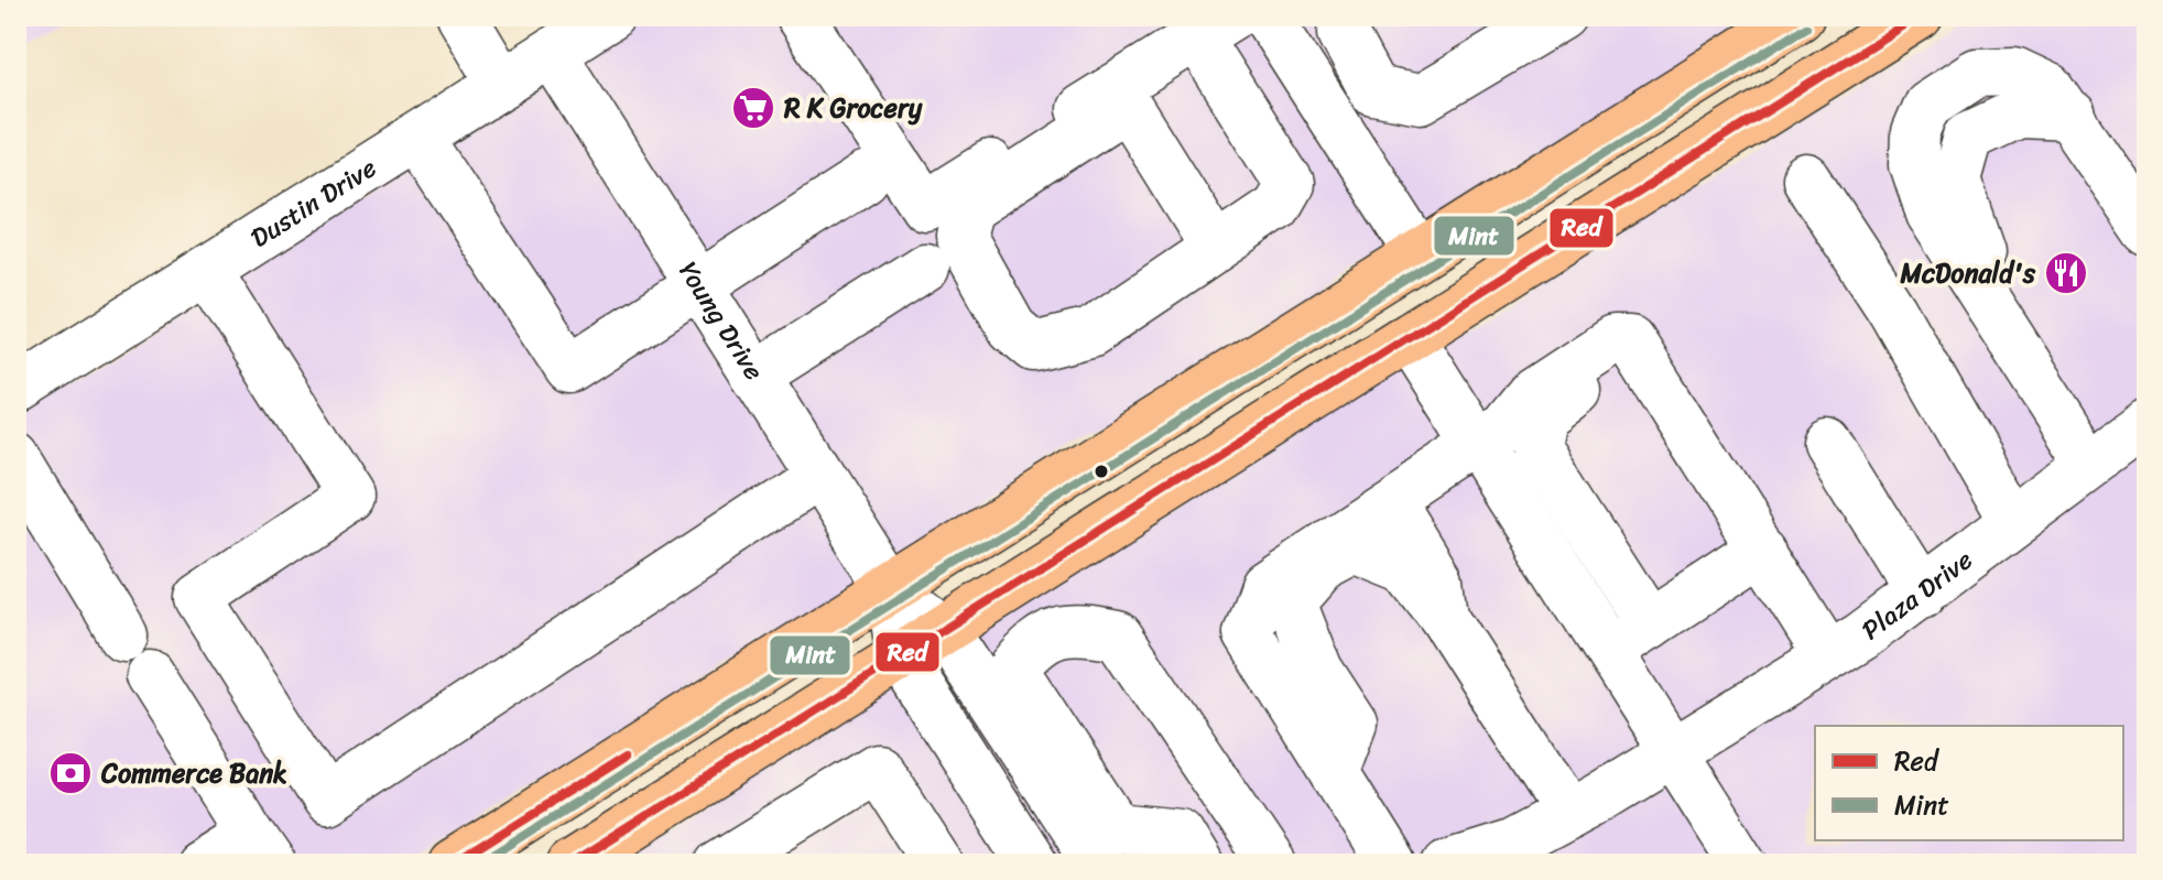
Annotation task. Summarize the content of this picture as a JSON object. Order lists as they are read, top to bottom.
{
  "streets": {
    "street": ["Dustin Drive", "Young Drive", "Plaza Drive"]
  },
  "crossings": [
    ["Dustin Drive", "Young Drive"]
  ],
  "places": {
    "supermarket": ["R K Grocery"],
    "restaurant": ["McDonald's"],
    "bank": ["Commerce Bank"]
  },
  "lines": ["transit line Red", "transit line Mint"],
  "legend": ["Red", "Mint"]
}
